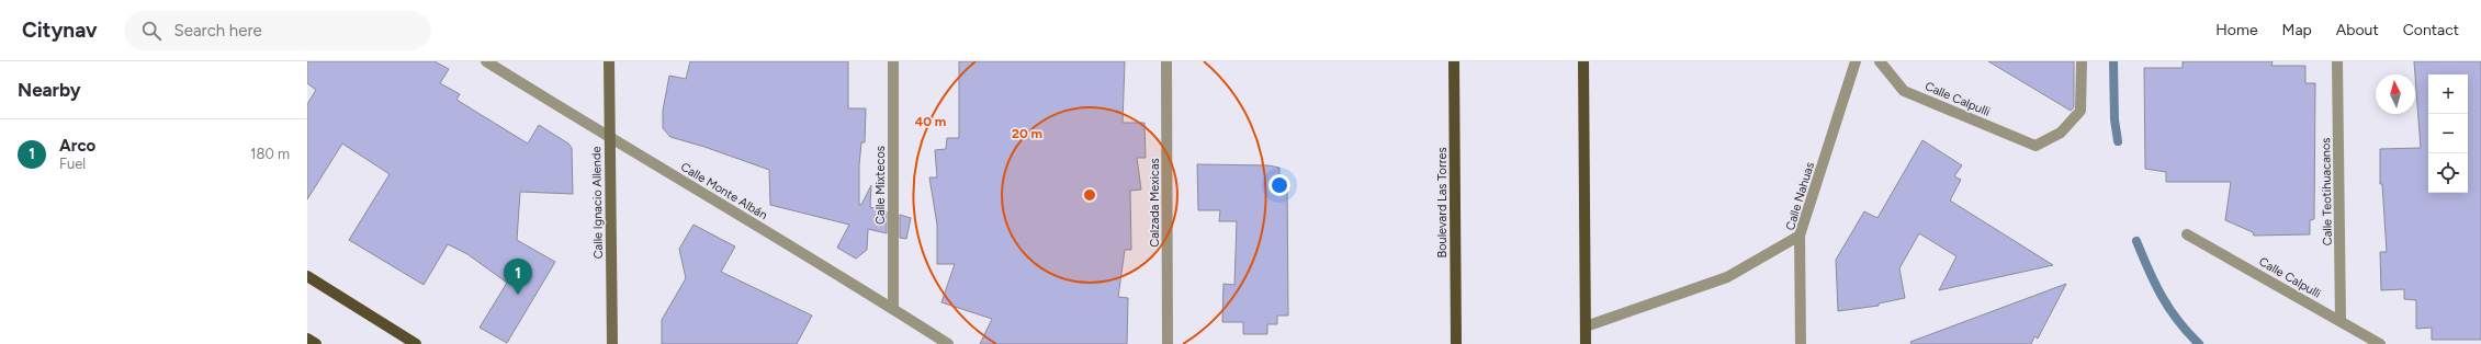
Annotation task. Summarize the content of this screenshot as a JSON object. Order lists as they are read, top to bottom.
{
  "streets": {
    "main road": ["Boulevard Las Torres"],
    "street": [
      "Calle Calpulli",
      "Calle Mixtecos",
      "Calle Monte Albán",
      "Calle Teotihuacanos",
      "Calle Nahuas",
      "Calle Ignacio Allende",
      "Calzada Mexicas"
    ]
  },
  "crossings": [
    ["Calle Calpulli", "Calle Teotihuacanos"],
    ["Calle Mixtecos", "Calle Monte Albán"],
    ["Calle Monte Albán", "Calle Ignacio Allende"]
  ],
  "north": "top",
  "page": {
    "header": "Citynav",
    "search": "Search here",
    "nav": [
      "Home",
      "Map",
      "About",
      "Contact"
    ],
    "heading": "Nearby",
    "map_buttons": ["+", "−"],
    "list": [
      {
        "mark": "1",
        "name": "Arco",
        "note": "Fuel",
        "value": "180 m"
      }
    ],
    "pins": "1"
  },
  "rings": ["40 m", "20 m"]
}
